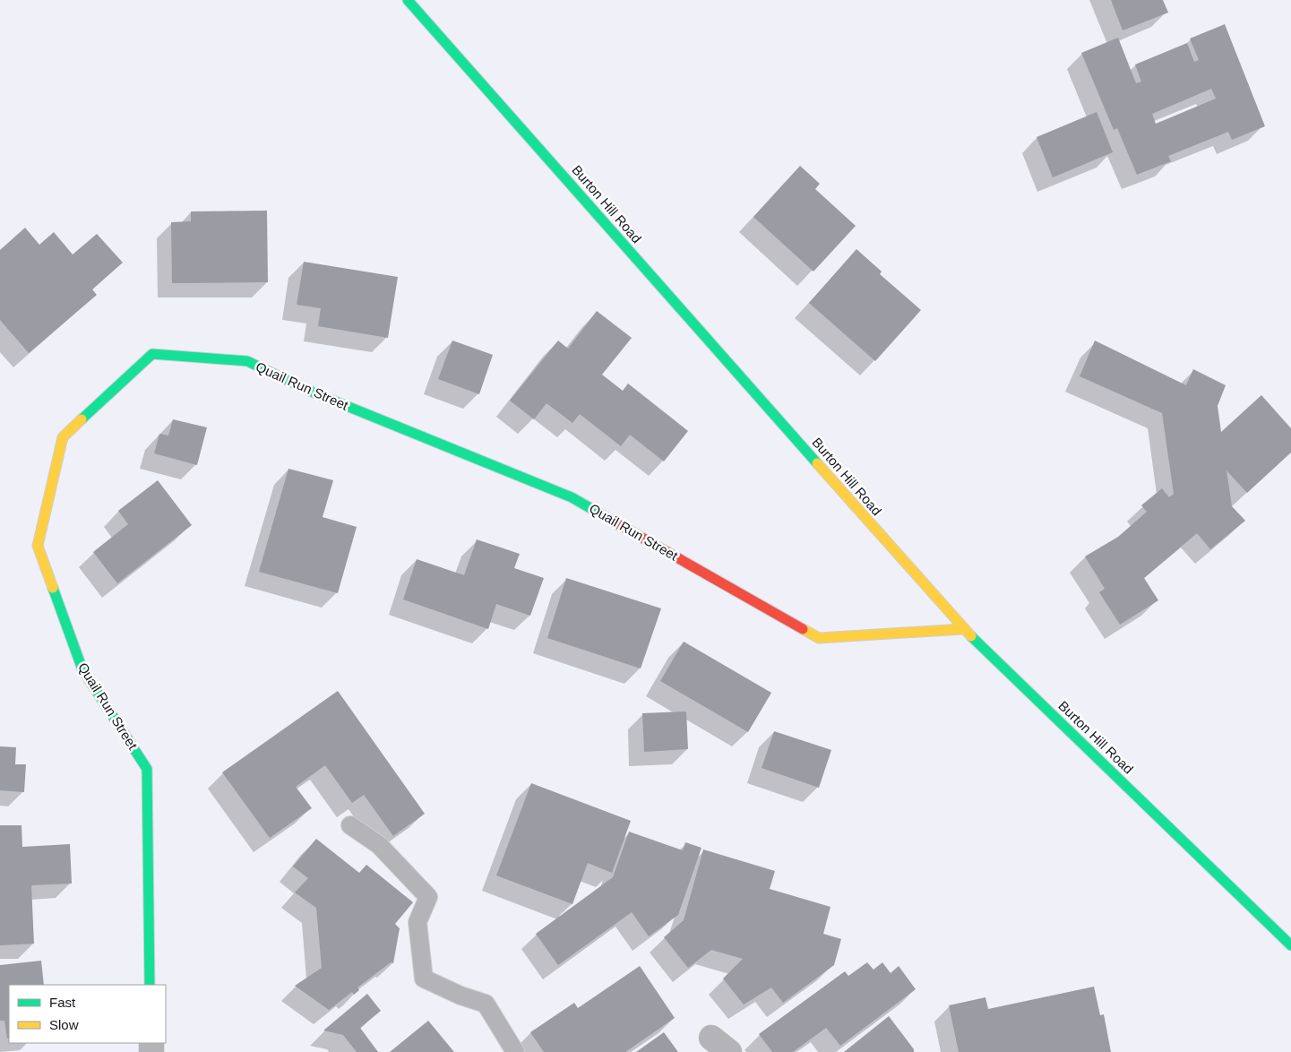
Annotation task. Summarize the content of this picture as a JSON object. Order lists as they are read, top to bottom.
{
  "streets": {
    "street": ["Burton Hill Road", "Quail Run Street"]
  },
  "crossings": [
    ["Burton Hill Road", "Quail Run Street"]
  ],
  "legend": ["Fast", "Slow"]
}
